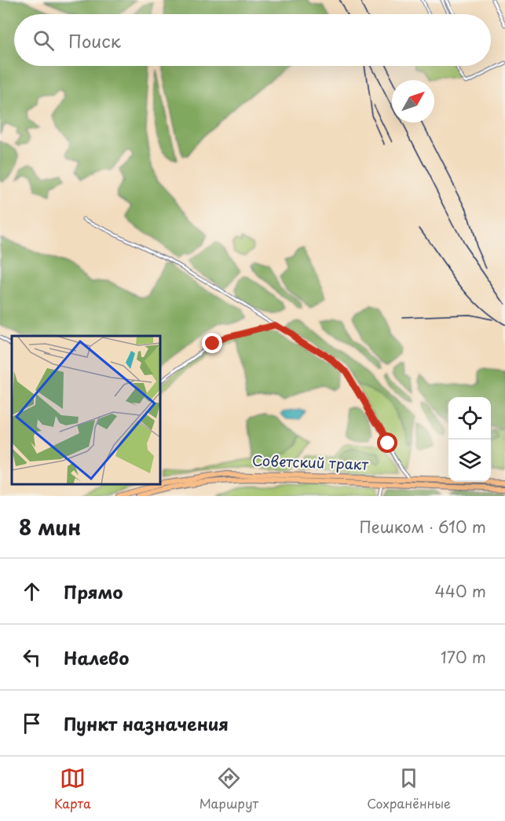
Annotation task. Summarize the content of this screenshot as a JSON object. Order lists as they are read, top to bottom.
{
  "streets": {
    "highway": ["Советский тракт"]
  },
  "north": "top right",
  "page": {
    "search": "Поиск",
    "heading": ["8 мин", "Пешком · 610 m"],
    "list": [
      ["Прямо", "440 m"],
      ["Налево", "170 m"],
      "Пункт назначения"
    ],
    "nav": ["Карта", "Маршрут", "Сохранённые"]
  }
}
